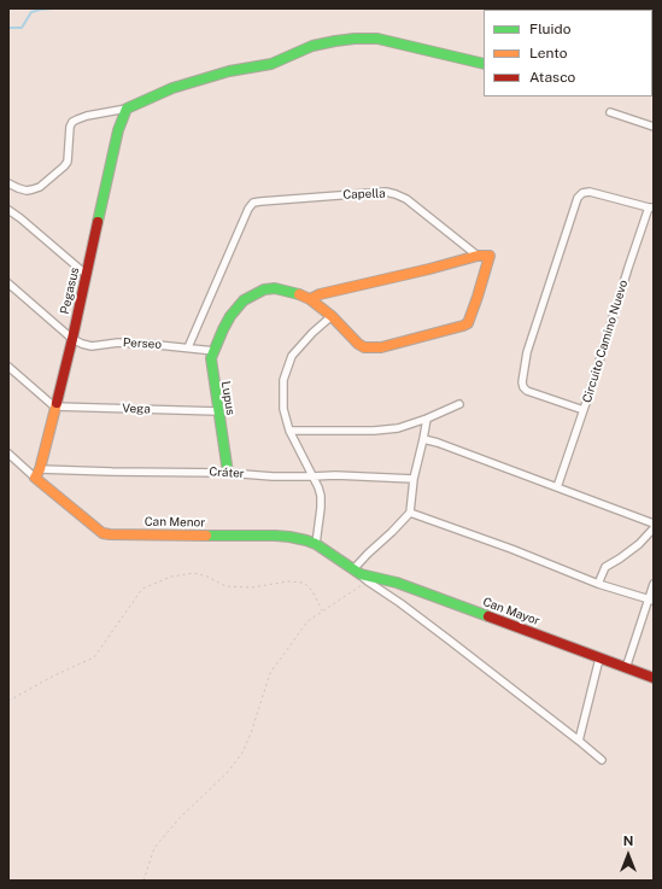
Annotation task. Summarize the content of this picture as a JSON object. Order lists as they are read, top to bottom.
{
  "streets": {
    "street": [
      "Capella",
      "Pegasus",
      "Circuito Camino Nuevo",
      "Perseo",
      "Lupus",
      "Vega",
      "Cráter",
      "Can Menor",
      "Can Mayor"
    ]
  },
  "crossings": [
    ["Capella", "Perseo"],
    ["Capella", "Lupus"],
    ["Pegasus", "Perseo"],
    ["Pegasus", "Vega"],
    ["Pegasus", "Cráter"],
    ["Pegasus", "Can Menor"],
    ["Perseo", "Lupus"],
    ["Lupus", "Vega"],
    ["Lupus", "Cráter"],
    ["Cráter", "Can Menor"],
    ["Can Menor", "Can Mayor"]
  ],
  "legend": ["Fluido", "Lento", "Atasco"],
  "north": "top"
}
